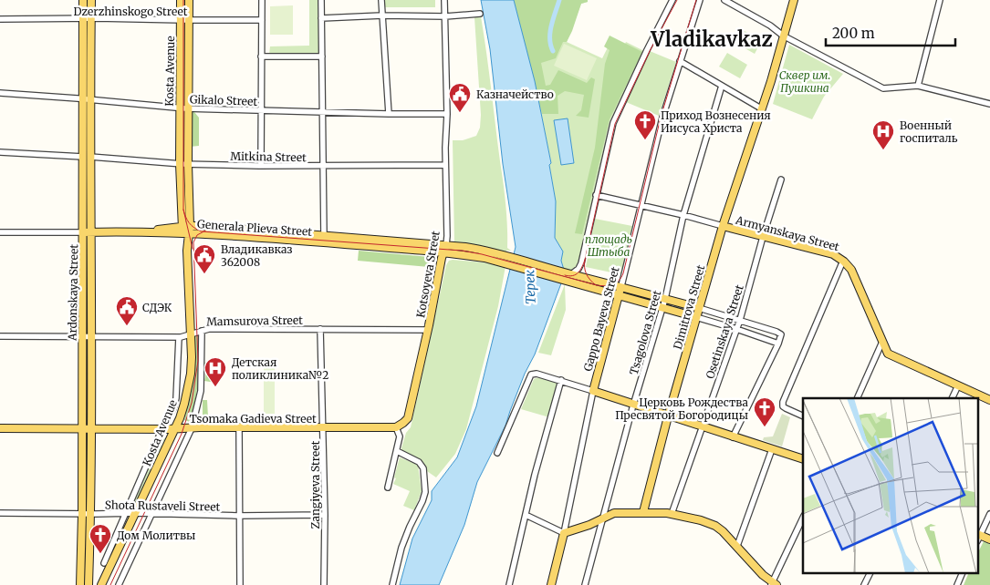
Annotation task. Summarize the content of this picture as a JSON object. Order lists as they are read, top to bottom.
{
  "streets": {
    "main road": [
      "Kosta Avenue",
      "Generala Plieva Street",
      "Armyanskaya Street",
      "Kotsoyeva Street",
      "Ardonskaya Street",
      "Dimitrova Street",
      "Gappo Bayeva Street",
      "Tsomaka Gadieva Street"
    ],
    "street": [
      "Dzerzhinskogo Street",
      "Gikalo Street",
      "Mitkina Street",
      "Mamsurova Street",
      "Osetinskaya Street",
      "Tsagolova Street",
      "Zangiyeva Street",
      "Shota Rustaveli Street"
    ]
  },
  "crossings": [
    ["Dzerzhinskogo Street", "Kosta Avenue"],
    ["Dzerzhinskogo Street", "Ardonskaya Street"],
    ["Kosta Avenue", "Gikalo Street"],
    ["Kosta Avenue", "Mitkina Street"],
    ["Kosta Avenue", "Generala Plieva Street"],
    ["Kosta Avenue", "Mamsurova Street"],
    ["Kosta Avenue", "Tsomaka Gadieva Street"],
    ["Kosta Avenue", "Shota Rustaveli Street"],
    ["Gikalo Street", "Kotsoyeva Street"],
    ["Gikalo Street", "Ardonskaya Street"],
    ["Mitkina Street", "Kotsoyeva Street"],
    ["Mitkina Street", "Ardonskaya Street"],
    ["Generala Plieva Street", "Kotsoyeva Street"],
    ["Generala Plieva Street", "Ardonskaya Street"],
    ["Generala Plieva Street", "Dimitrova Street"],
    ["Generala Plieva Street", "Gappo Bayeva Street"],
    ["Generala Plieva Street", "Tsagolova Street"],
    ["Armyanskaya Street", "Dimitrova Street"],
    ["Armyanskaya Street", "Gappo Bayeva Street"],
    ["Armyanskaya Street", "Osetinskaya Street"],
    ["Armyanskaya Street", "Tsagolova Street"],
    ["Kotsoyeva Street", "Mamsurova Street"],
    ["Kotsoyeva Street", "Tsomaka Gadieva Street"],
    ["Ardonskaya Street", "Mamsurova Street"],
    ["Ardonskaya Street", "Tsomaka Gadieva Street"],
    ["Ardonskaya Street", "Shota Rustaveli Street"],
    ["Mamsurova Street", "Zangiyeva Street"],
    ["Tsomaka Gadieva Street", "Zangiyeva Street"],
    ["Zangiyeva Street", "Shota Rustaveli Street"]
  ],
  "districts": ["Vladikavkaz"],
  "water": ["Терек"],
  "parks": ["Сквер им. Пушкина", "площадь Штыба"],
  "places": {
    "public building": ["Казначейство", "Владикавказ 362008", "СДЭК"],
    "church": ["Приход Вознесения Иисуса Христа", "Церковь Рождества Пресвятой Богородицы", "Дом Молитвы"],
    "hospital": ["Военный госпиталь", "Детская поликлиника№2"]
  },
  "scale_bar": "200 m"
}
